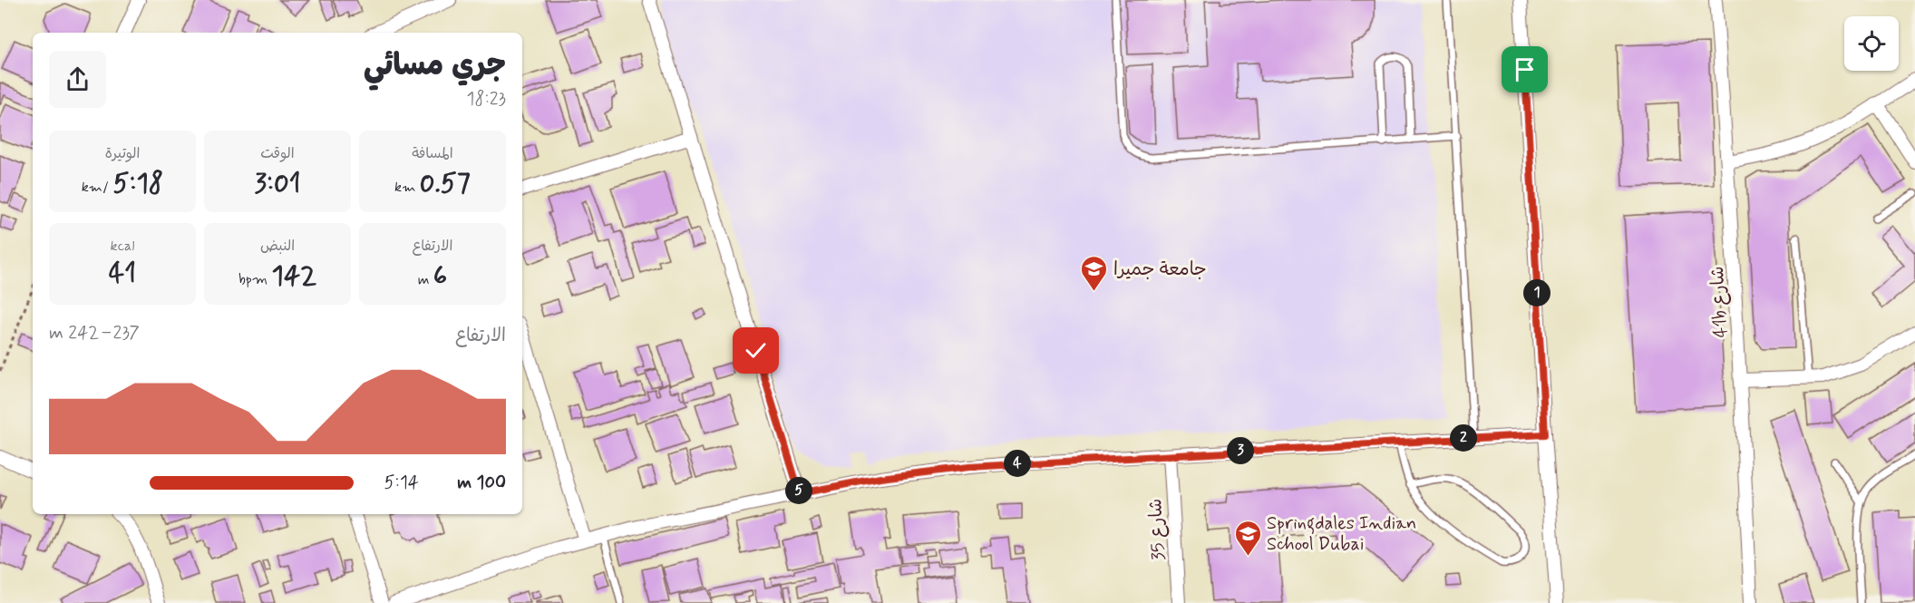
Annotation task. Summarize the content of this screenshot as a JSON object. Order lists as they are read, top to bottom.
{
  "streets": {
    "street": ["41b شارع", "شارع 35"]
  },
  "places": {
    "school or university": ["جامعة جميرا", "Springdales Indian School Dubai"]
  },
  "page": {
    "heading": ["جري مسائي", "18:23"],
    "stats": [
      ["المسافة", "0.57 km"],
      ["الوقت", "3:01"],
      ["الوتيرة", "5:18 /km"],
      ["الارتفاع", "6 m"],
      ["النبض", "142 bpm"],
      ["kcal", "41"]
    ],
    "pins": [
      "1",
      "2",
      "3",
      "4",
      "5"
    ],
    "chart": ["الارتفاع", "237–242 m"],
    "list": [
      {
        "name": "100 m",
        "note": "5:14"
      }
    ]
  }
}
